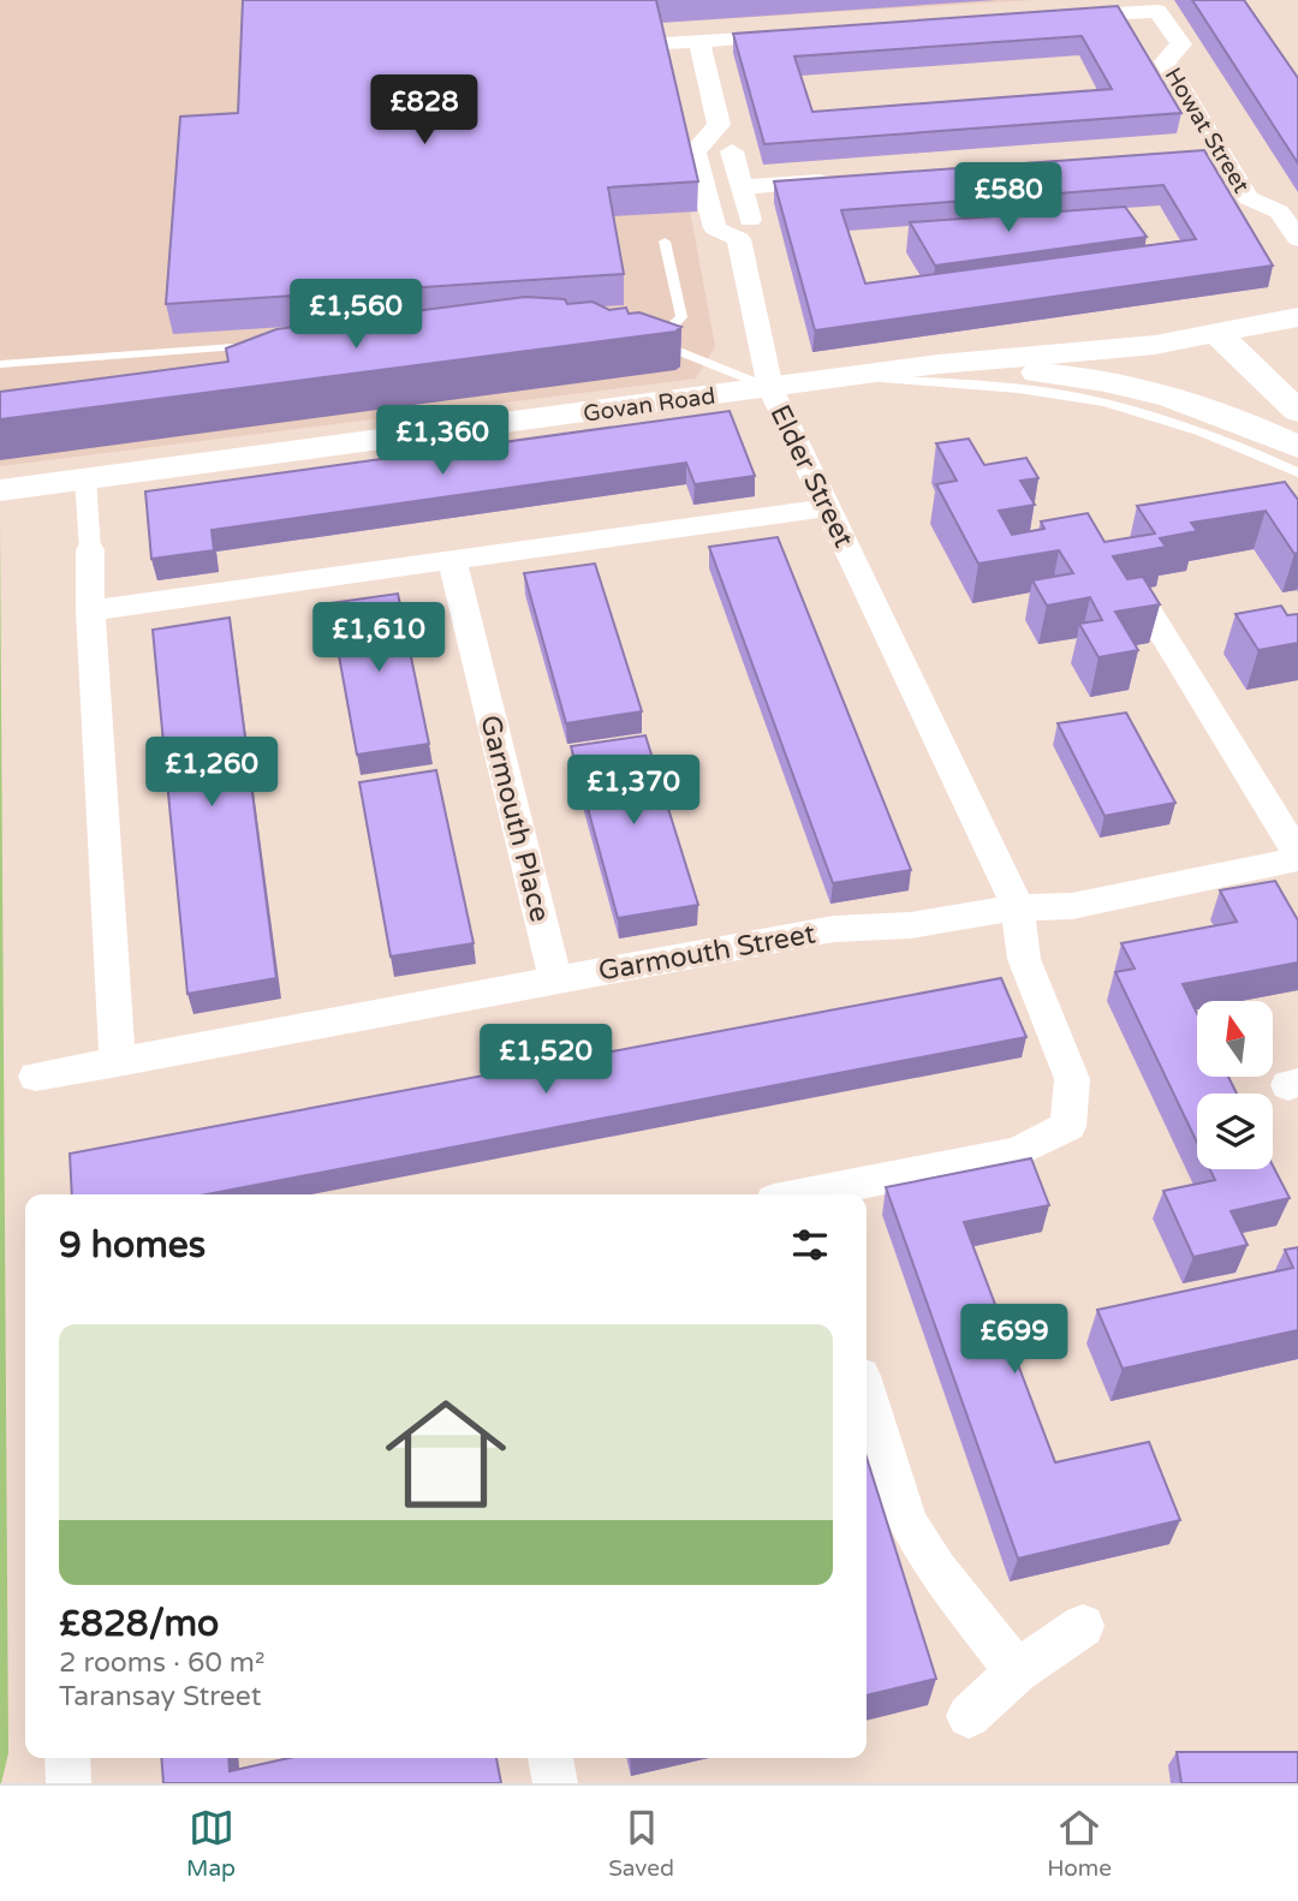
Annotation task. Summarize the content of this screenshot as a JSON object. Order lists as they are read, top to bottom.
{
  "streets": {
    "street": [
      "Howat Street",
      "Govan Road",
      "Elder Street",
      "Garmouth Place",
      "Garmouth Street"
    ]
  },
  "crossings": [
    ["Govan Road", "Elder Street"],
    ["Elder Street", "Garmouth Street"],
    ["Garmouth Place", "Garmouth Street"]
  ],
  "north": "top",
  "page": {
    "price": [
      "£828",
      "£580",
      "£1,560",
      "£1,360",
      "£1,610",
      "£1,260",
      "£1,370",
      "£1,520",
      "£699"
    ],
    "heading": "9 homes",
    "list": [
      {
        "name": "£828/mo",
        "note": "2 rooms · 60 m² · Taransay Street"
      }
    ],
    "tabs": ["Map", "Saved", "Home"]
  }
}
